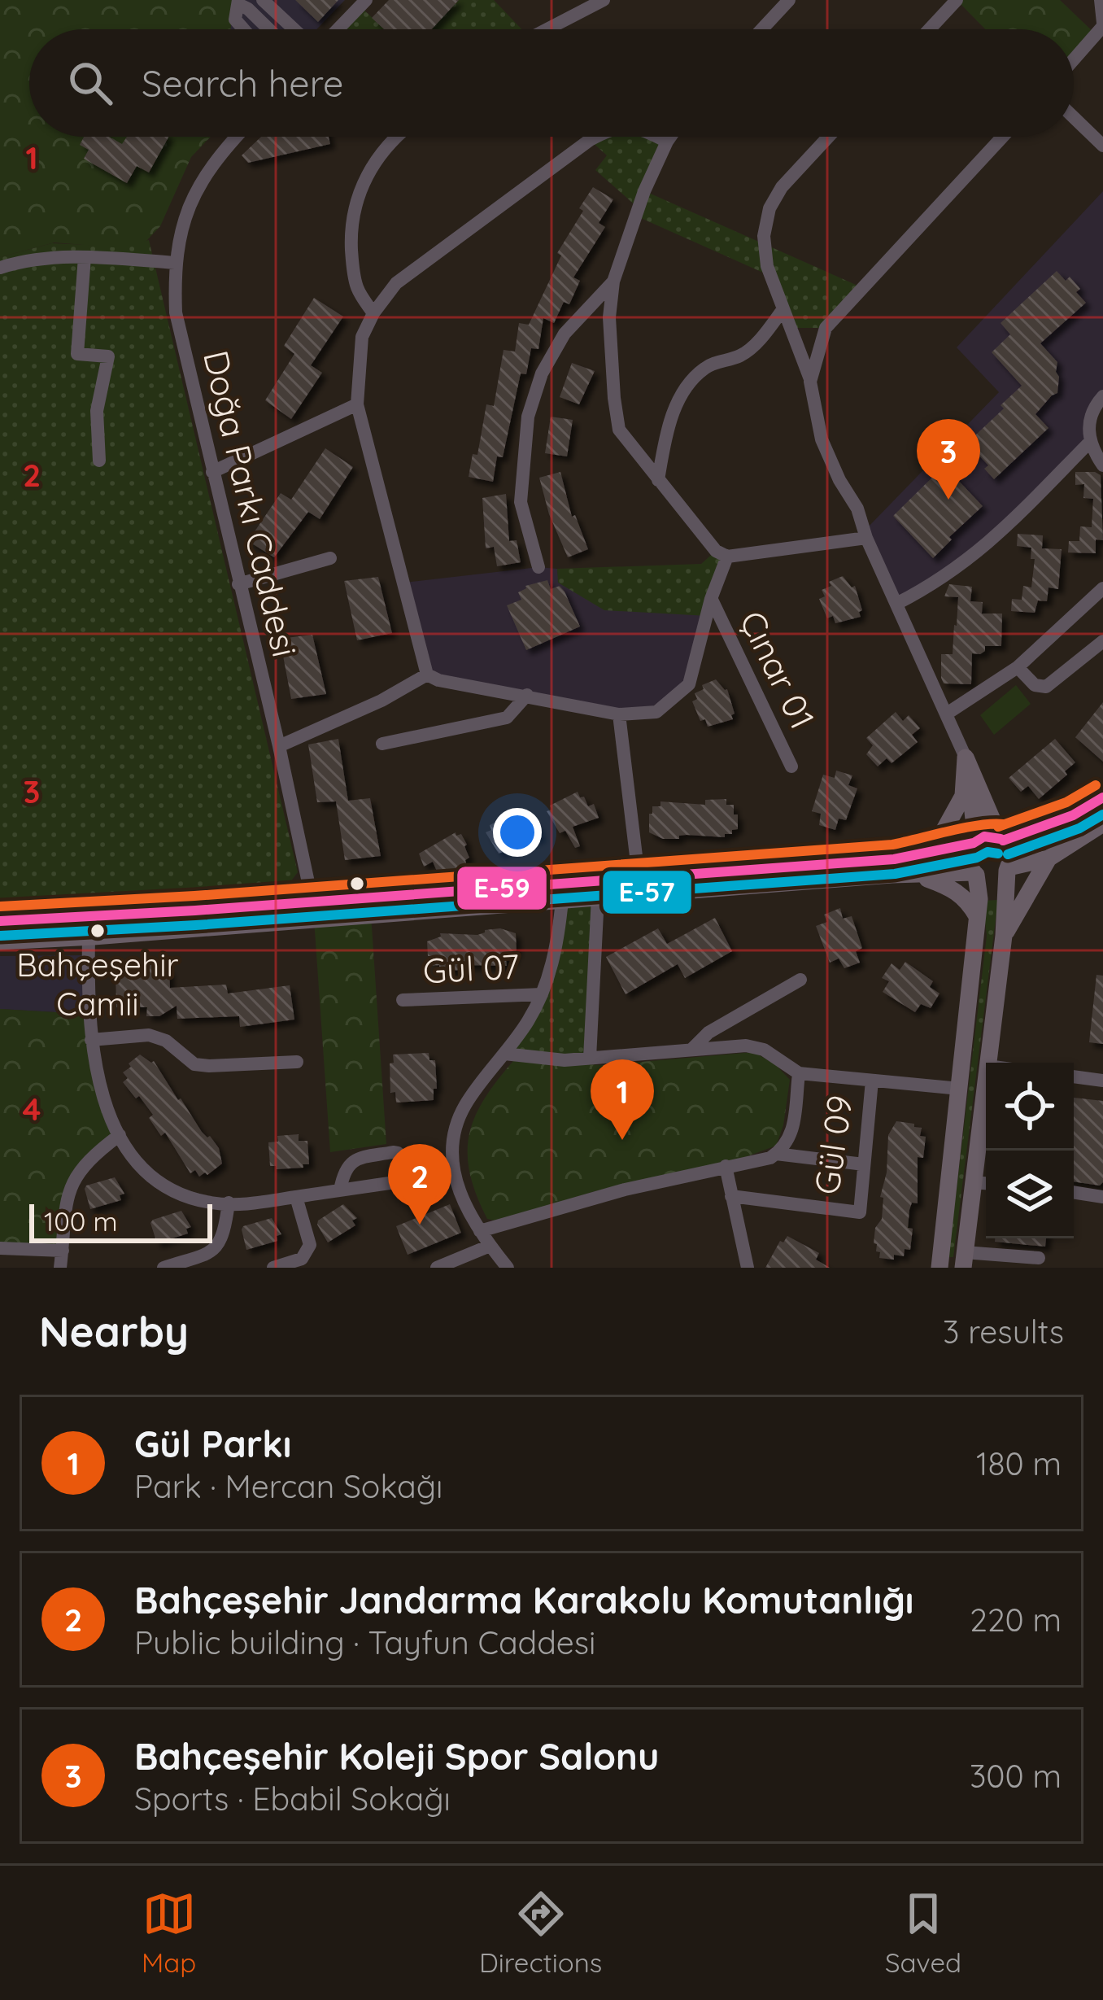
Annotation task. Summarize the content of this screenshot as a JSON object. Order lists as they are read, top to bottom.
{
  "streets": {
    "street": [
      "Doğa Parkı Caddesi",
      "Çınar 01",
      "Gül 07",
      "Gül 09"
    ]
  },
  "places": ["Bahçeşehir Camii"],
  "lines": ["transit line E-59", "transit line E-57"],
  "scale_bar": "100 m",
  "page": {
    "search": "Search here",
    "pins": ["3", "1", "2"],
    "scale": "100 m",
    "heading": ["Nearby", "3 results"],
    "list": [
      {
        "mark": "1",
        "name": "Gül Parkı",
        "note": "Park · Mercan Sokağı",
        "value": "180 m"
      },
      {
        "mark": "2",
        "name": "Bahçeşehir Jandarma Karakolu Komutanlığı",
        "note": "Public building · Tayfun Caddesi",
        "value": "220 m"
      },
      {
        "mark": "3",
        "name": "Bahçeşehir Koleji Spor Salonu",
        "note": "Sports · Ebabil Sokağı",
        "value": "300 m"
      }
    ],
    "nav": ["Map", "Directions", "Saved"]
  },
  "grid": {
    "rows": [
      "1",
      "2",
      "3",
      "4"
    ]
  }
}
